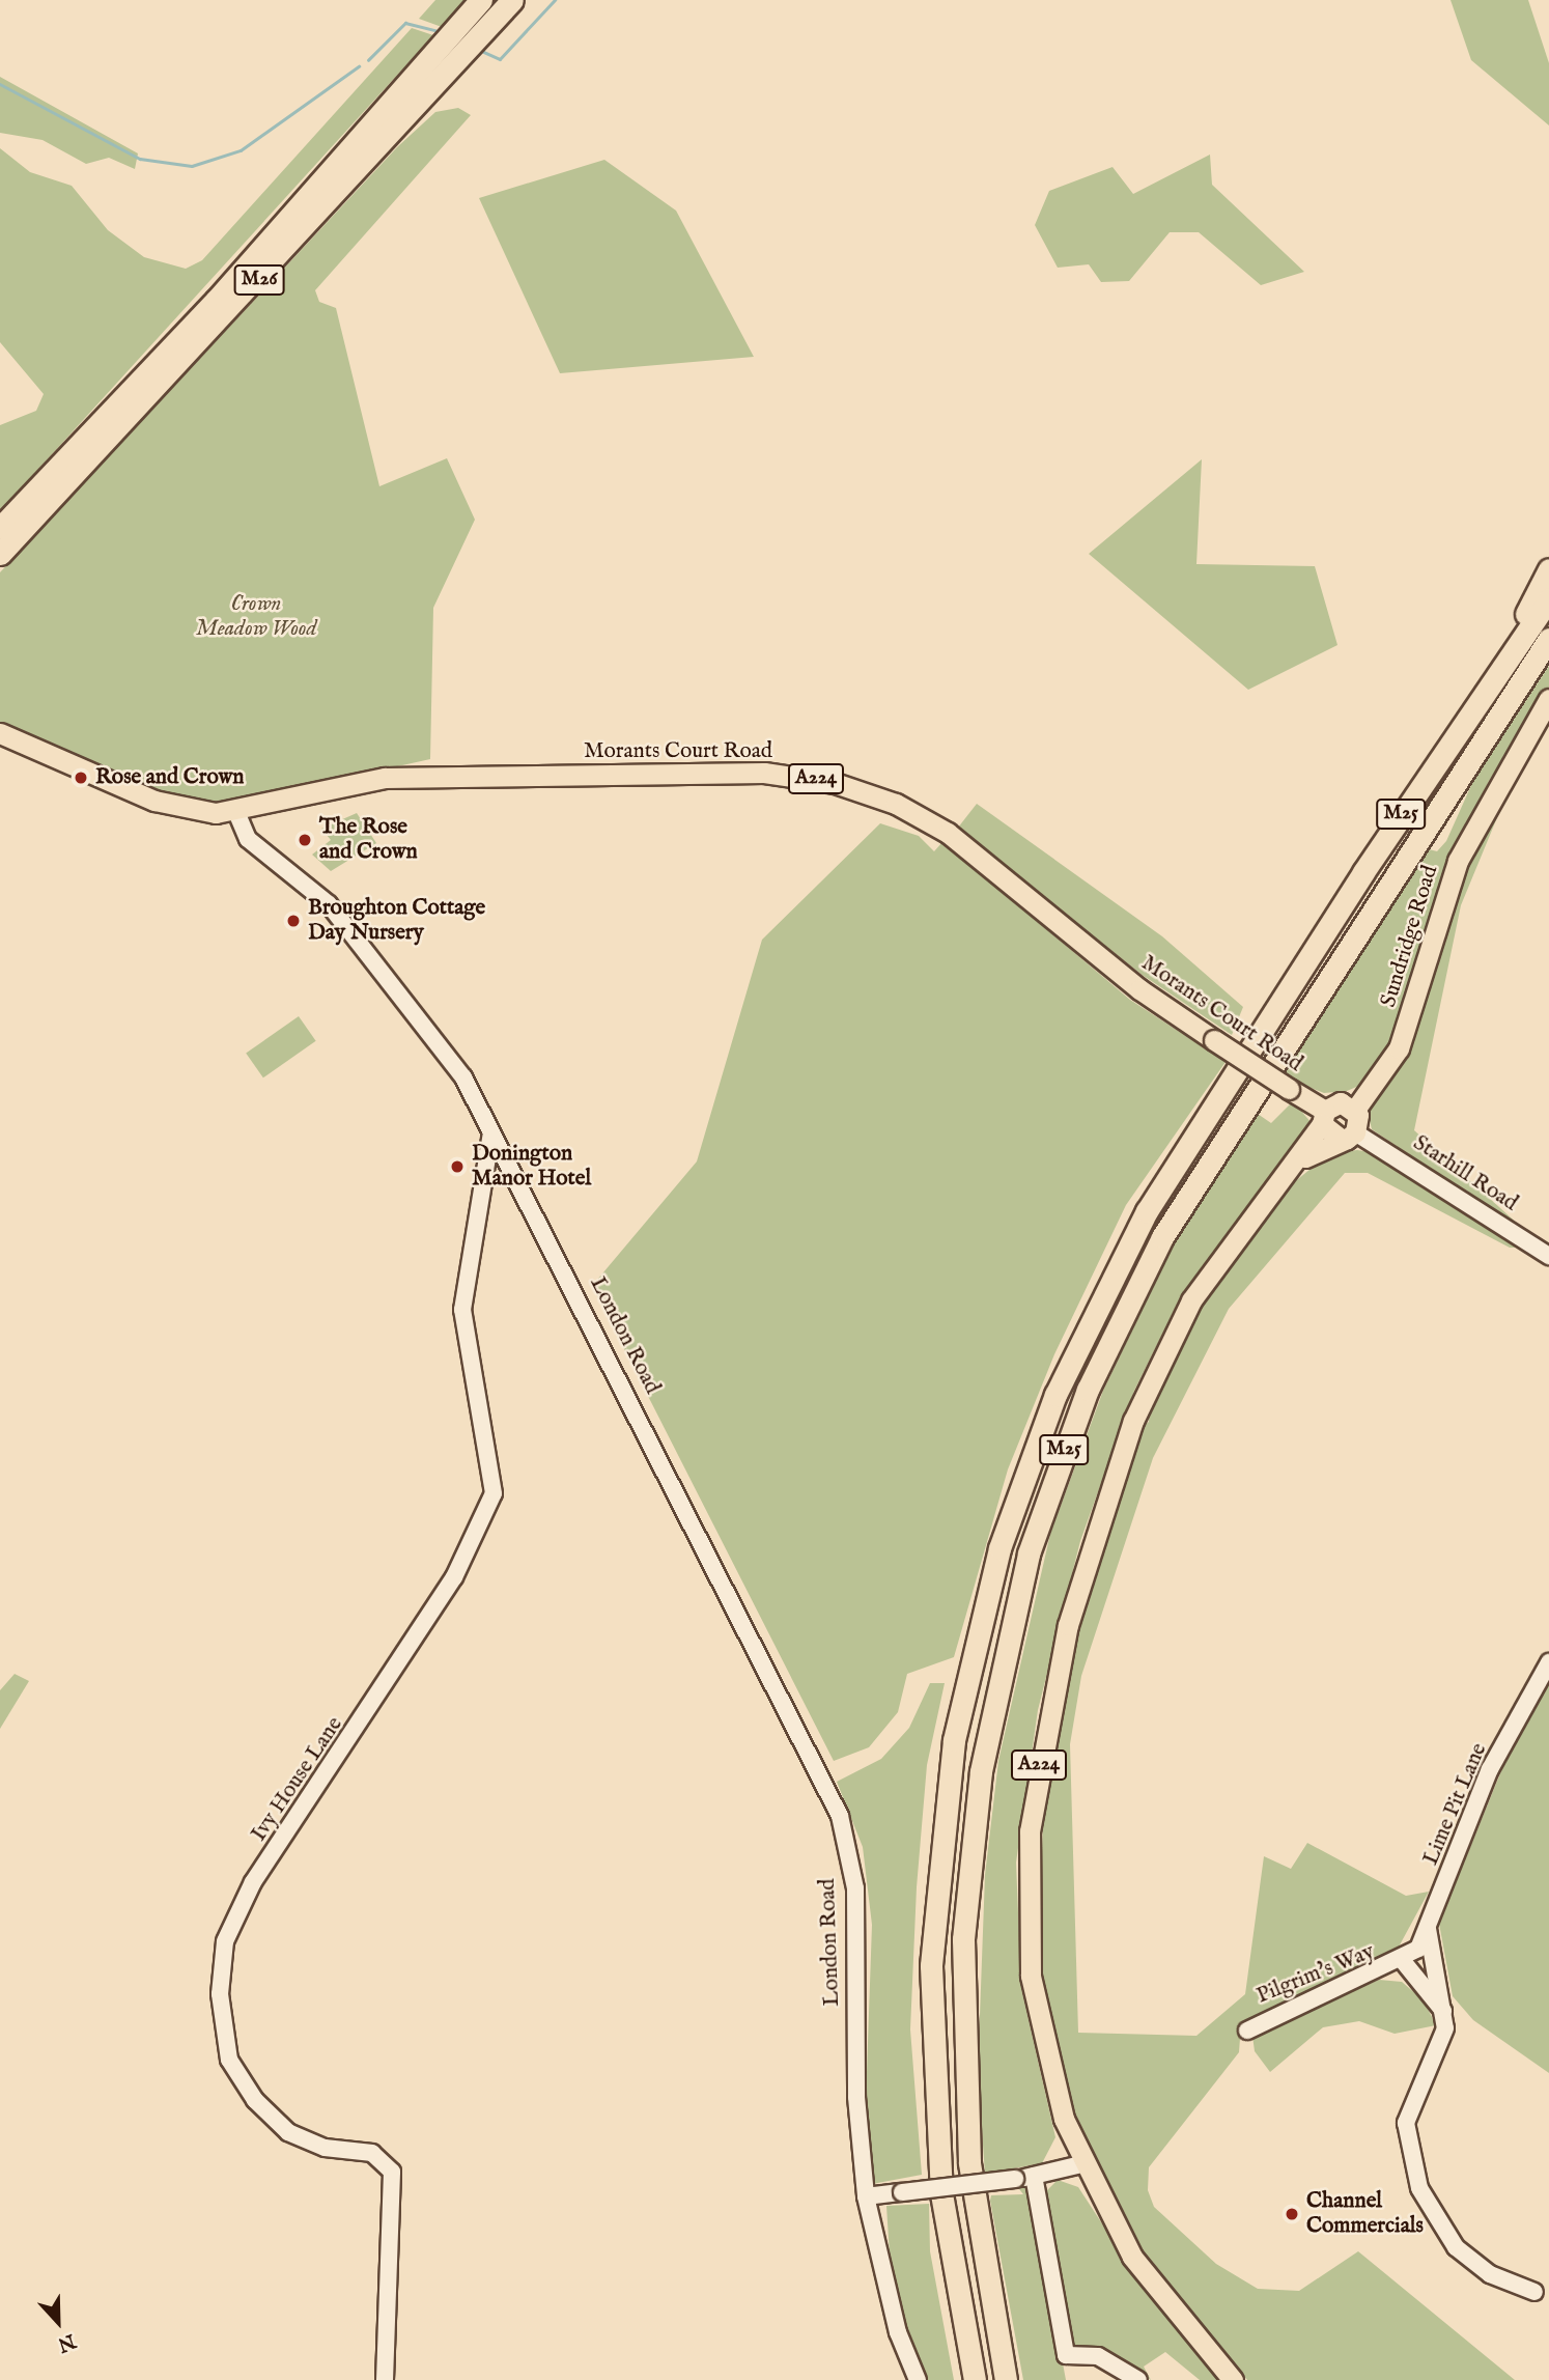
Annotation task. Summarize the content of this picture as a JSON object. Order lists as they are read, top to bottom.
{
  "streets": {
    "highway": ["M26", "M25"],
    "main road": ["Morants Court Road", "A224", "Sundridge Road"],
    "street": [
      "Starhill Road",
      "London Road",
      "Ivy House Lane",
      "Lime Pit Lane",
      "Pilgrim's Way"
    ]
  },
  "crossings": [
    ["Morants Court Road", "A224"],
    ["Morants Court Road", "Starhill Road"],
    ["Morants Court Road", "London Road"],
    ["A224", "Starhill Road"],
    ["A224", "London Road"],
    ["London Road", "Ivy House Lane"],
    ["Lime Pit Lane", "Pilgrim's Way"]
  ],
  "parks": ["Crown Meadow Wood"],
  "places": [
    "Rose and Crown",
    "The Rose and Crown",
    "Broughton Cottage Day Nursery",
    "Donington Manor Hotel",
    "Channel Commercials"
  ],
  "north": "bottom"
}
